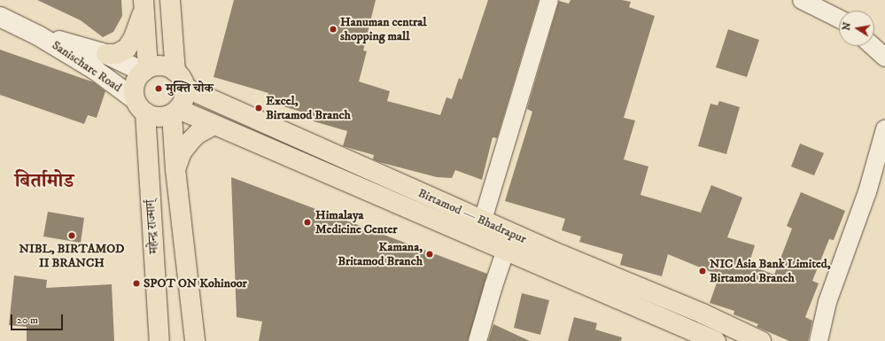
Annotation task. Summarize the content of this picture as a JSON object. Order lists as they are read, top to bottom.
{
  "streets": {
    "main road": ["Birtamod — Bhadrapur", "महेन्द्र राज्मार्ग्"],
    "street": ["Sanischare Road"]
  },
  "crossings": [
    ["Sanischare Road", "Birtamod — Bhadrapur"],
    ["Sanischare Road", "महेन्द्र राज्मार्ग्"],
    ["Birtamod — Bhadrapur", "महेन्द्र राज्मार्ग्"]
  ],
  "districts": ["बिर्तामोड"],
  "places": [
    "Hanuman central shopping mall",
    "मुक्ति चोक",
    "Excel, Birtamod Branch",
    "Himalaya Medicine Center",
    "NIBL, BIRTAMOD II BRANCH",
    "Kamana, Britamod Branch",
    "NIC Asia Bank Limited, Birtamod Branch",
    "SPOT ON Kohinoor"
  ],
  "scale_bar": "20 m",
  "north": "left"
}
